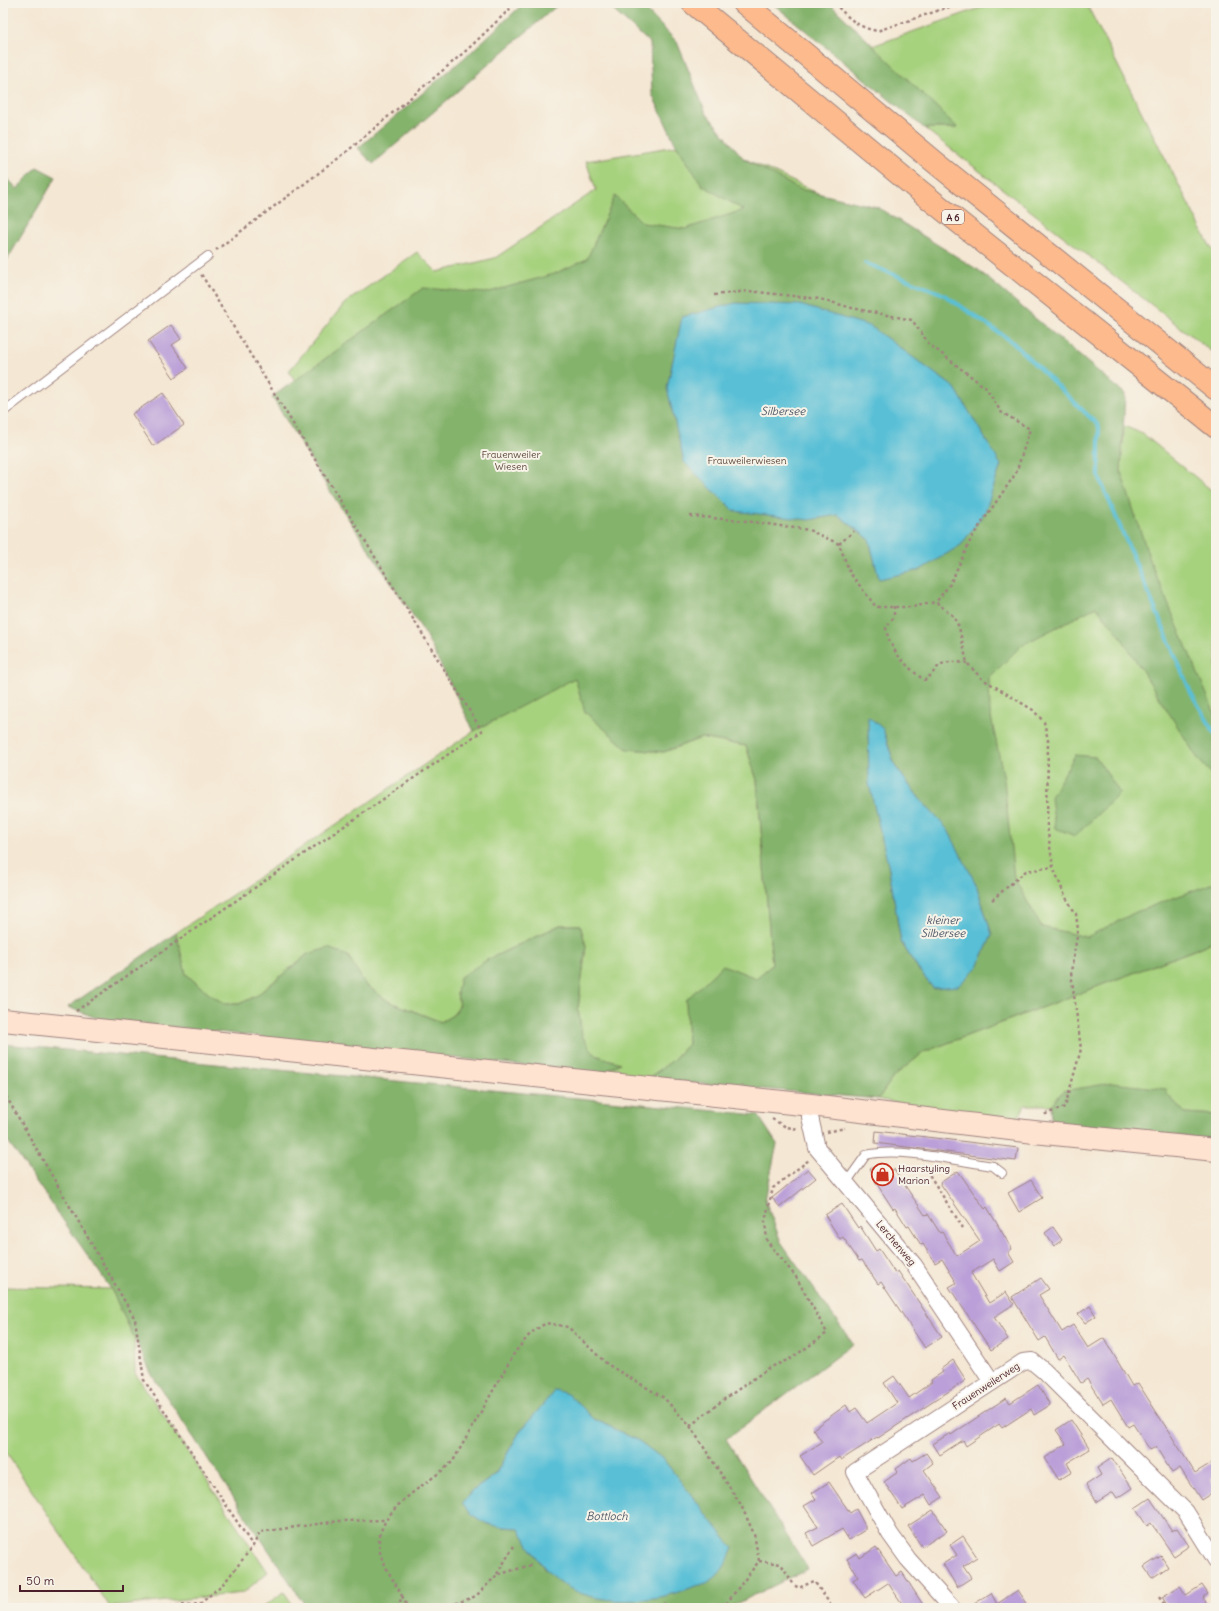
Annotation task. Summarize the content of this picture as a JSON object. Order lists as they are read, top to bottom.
{
  "streets": {
    "highway": ["A 6"],
    "street": ["Lerchenweg", "Frauenweilerweg"]
  },
  "crossings": [
    ["Lerchenweg", "Frauenweilerweg"]
  ],
  "water": ["Silbersee", "kleiner Silbersee", "Bottloch"],
  "parks": ["Frauenweiler Wiesen", "Frauweilerwiesen"],
  "places": {
    "shop": ["Haarstyling Marion"]
  },
  "scale_bar": "50 m"
}
